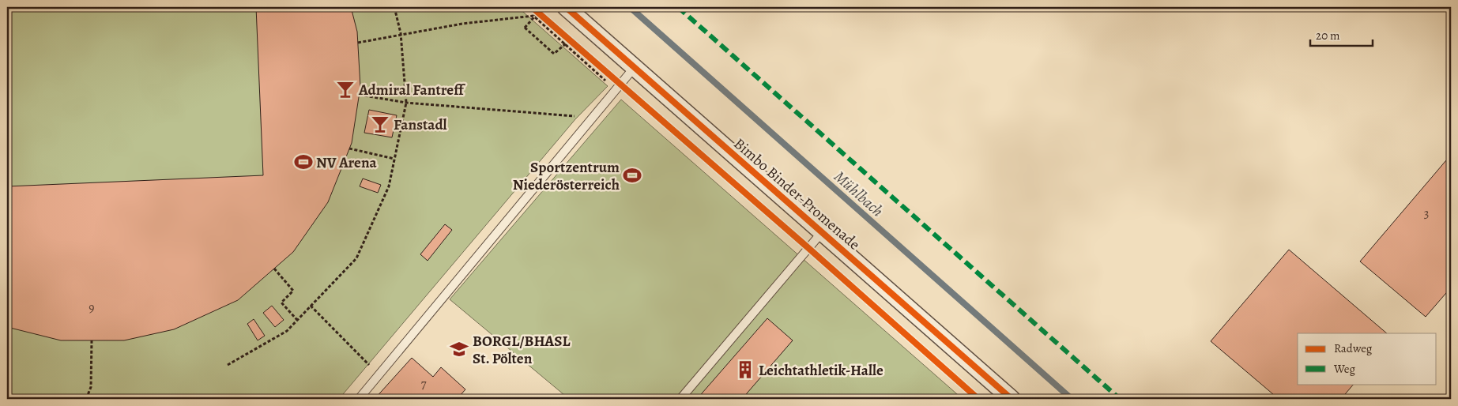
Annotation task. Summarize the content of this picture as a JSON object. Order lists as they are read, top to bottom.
{
  "streets": {
    "street": ["Bimbo Binder-Promenade"]
  },
  "water": ["Mühlbach"],
  "places": {
    "bar": ["Admiral Fantreff", "Fanstadl"],
    "sports": ["NV Arena", "Sportzentrum Niederösterreich"],
    "school or university": ["BORGL/BHASL St. Pölten"],
    "building": ["Leichtathletik-Halle"]
  },
  "house_numbers": ["3", "9", "7"],
  "legend": ["Radweg", "Weg"],
  "scale_bar": "20 m"
}
